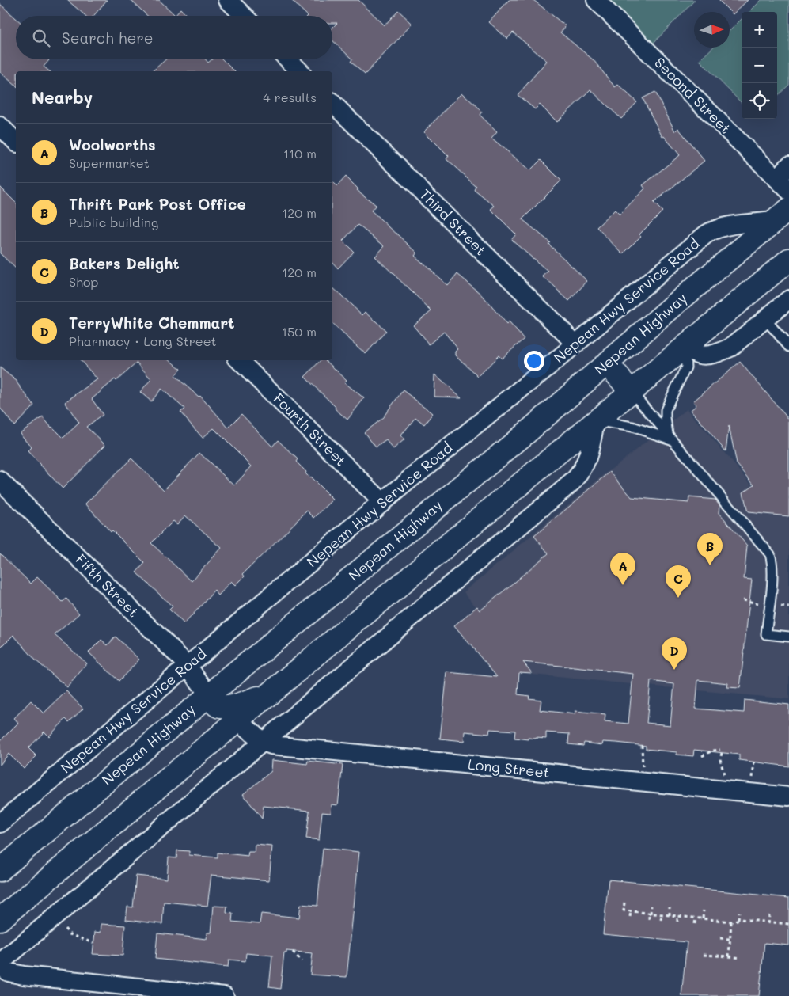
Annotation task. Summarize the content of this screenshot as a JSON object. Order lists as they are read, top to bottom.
{
  "streets": {
    "highway": ["Nepean Highway"],
    "street": [
      "Second Street",
      "Third Street",
      "Nepean Hwy Service Road",
      "Fourth Street",
      "Fifth Street",
      "Long Street"
    ]
  },
  "crossings": [
    ["Third Street", "Nepean Hwy Service Road"],
    ["Nepean Hwy Service Road", "Nepean Highway"],
    ["Nepean Hwy Service Road", "Fourth Street"],
    ["Nepean Hwy Service Road", "Fifth Street"],
    ["Nepean Highway", "Fifth Street"]
  ],
  "north": "right",
  "page": {
    "map_buttons": ["+", "−"],
    "search": "Search here",
    "heading": ["Nearby", "4 results"],
    "list": [
      {
        "mark": "A",
        "name": "Woolworths",
        "note": "Supermarket",
        "value": "110 m"
      },
      {
        "mark": "B",
        "name": "Thrift Park Post Office",
        "note": "Public building",
        "value": "120 m"
      },
      {
        "mark": "C",
        "name": "Bakers Delight",
        "note": "Shop",
        "value": "120 m"
      },
      {
        "mark": "D",
        "name": "TerryWhite Chemmart",
        "note": "Pharmacy · Long Street",
        "value": "150 m"
      }
    ],
    "pins": [
      "B",
      "A",
      "C",
      "D"
    ]
  }
}
